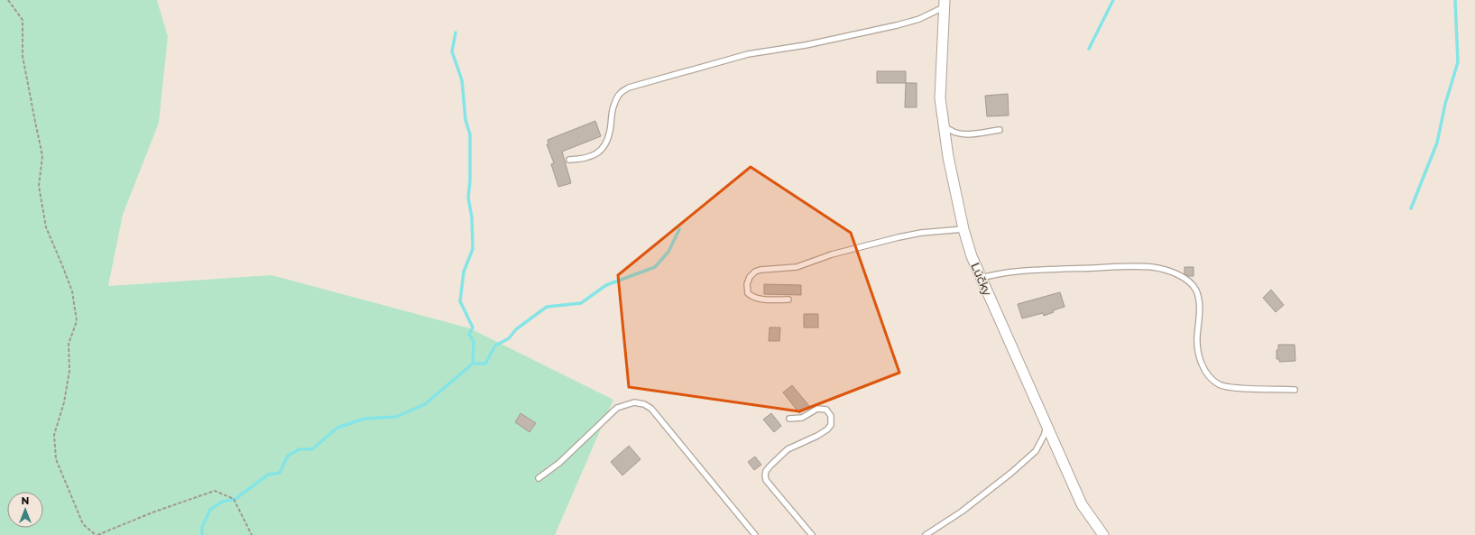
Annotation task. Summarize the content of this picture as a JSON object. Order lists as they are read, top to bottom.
{
  "streets": {
    "street": ["Lúčky"]
  },
  "north": "top"
}
